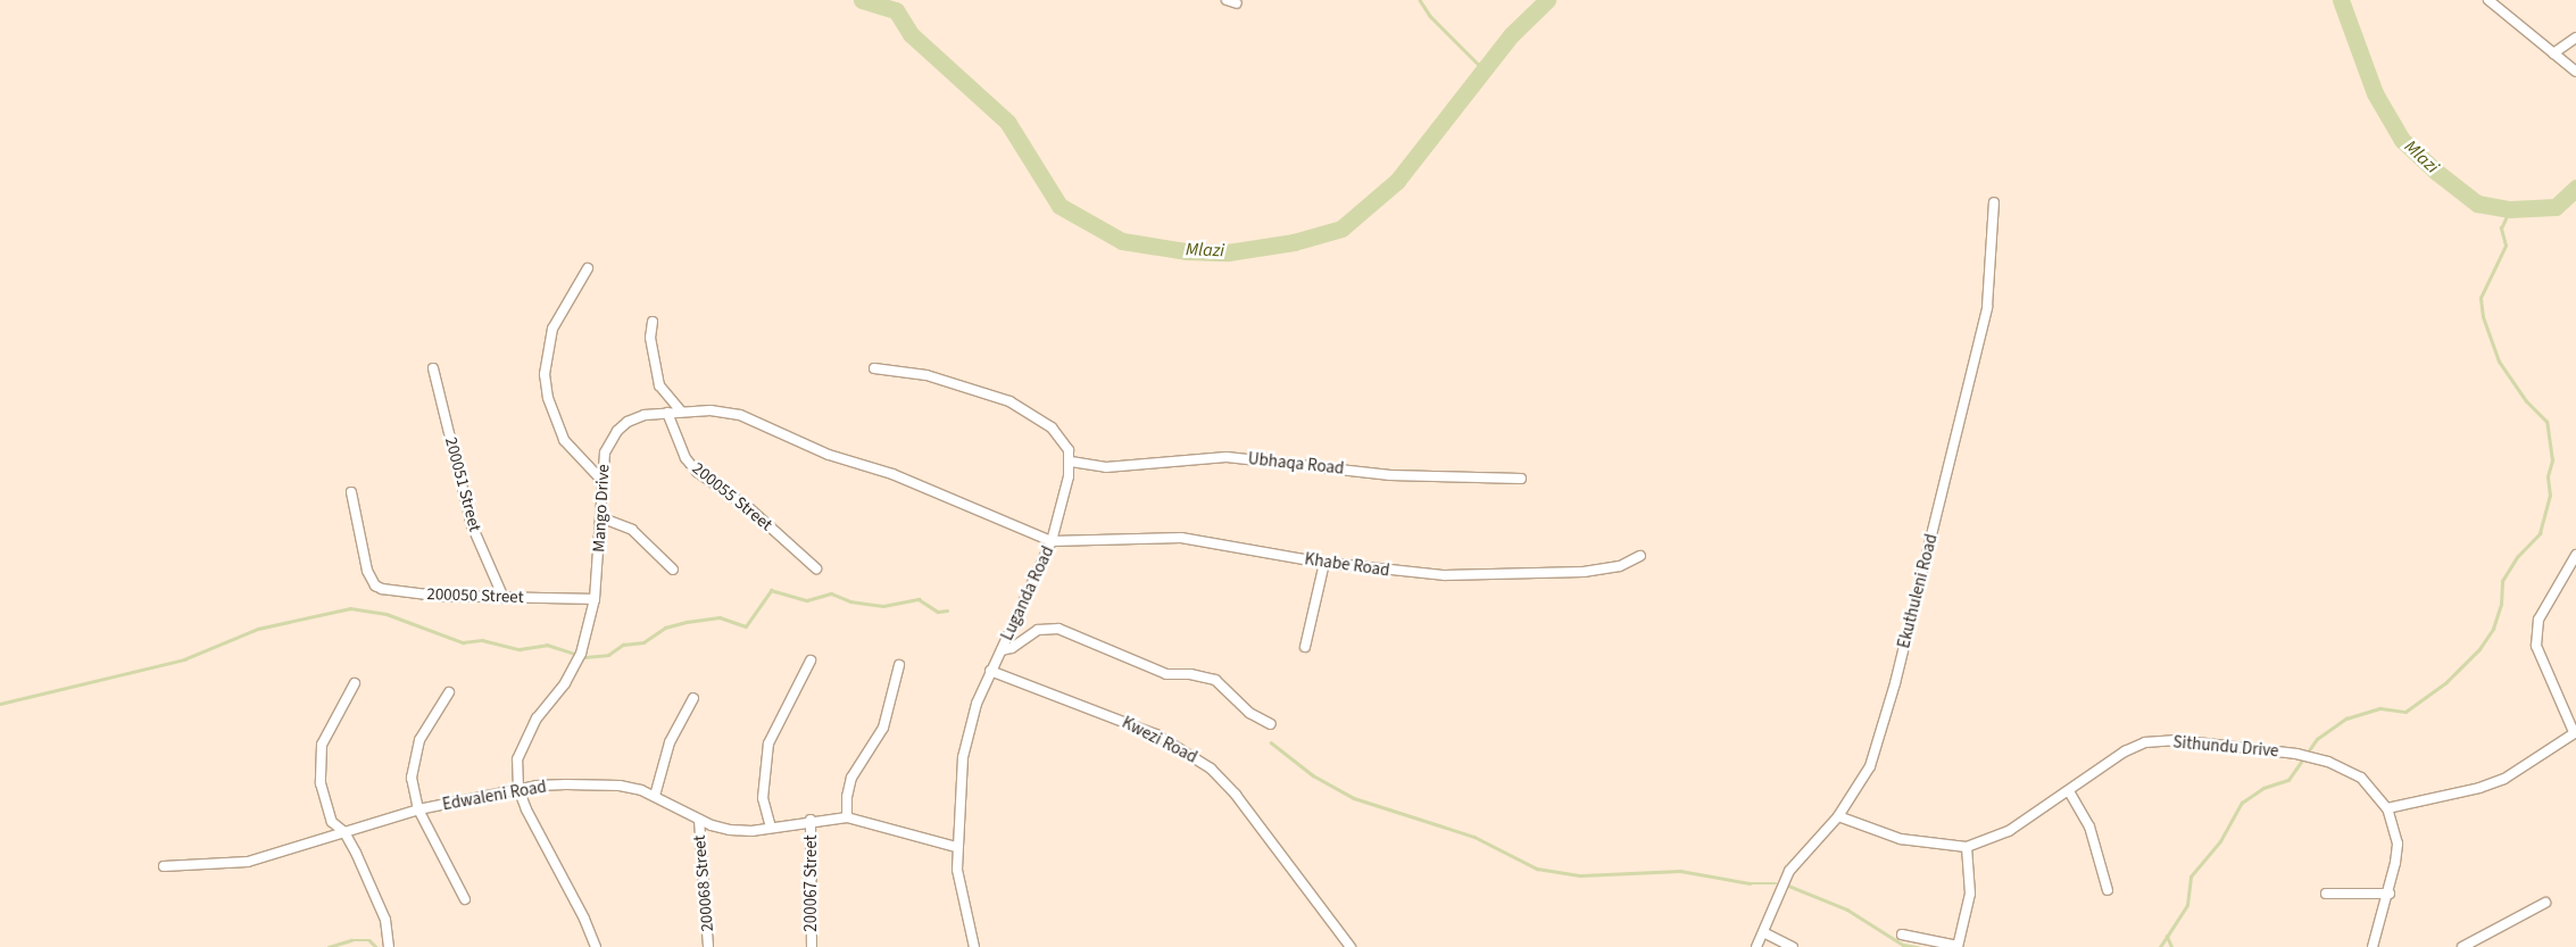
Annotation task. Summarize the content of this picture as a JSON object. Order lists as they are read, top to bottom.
{
  "streets": {
    "street": [
      "Ubhaqa Road",
      "200051 Street",
      "200055 Street",
      "Mango Drive",
      "Khabe Road",
      "Ekuthuleni Road",
      "Luganda Road",
      "200050 Street",
      "Kwezi Road",
      "Sithundu Drive",
      "Edwaleni Road",
      "200068 Street",
      "200067 Street"
    ]
  },
  "crossings": [
    ["Ubhaqa Road", "Luganda Road"],
    ["200051 Street", "200050 Street"],
    ["200055 Street", "Mango Drive"],
    ["Mango Drive", "Khabe Road"],
    ["Mango Drive", "Luganda Road"],
    ["Mango Drive", "200050 Street"],
    ["Mango Drive", "Edwaleni Road"],
    ["Khabe Road", "Luganda Road"],
    ["Ekuthuleni Road", "Sithundu Drive"],
    ["Luganda Road", "Kwezi Road"],
    ["Luganda Road", "Edwaleni Road"],
    ["Edwaleni Road", "200068 Street"],
    ["Edwaleni Road", "200067 Street"]
  ],
  "water": ["Mlazi"]
}
